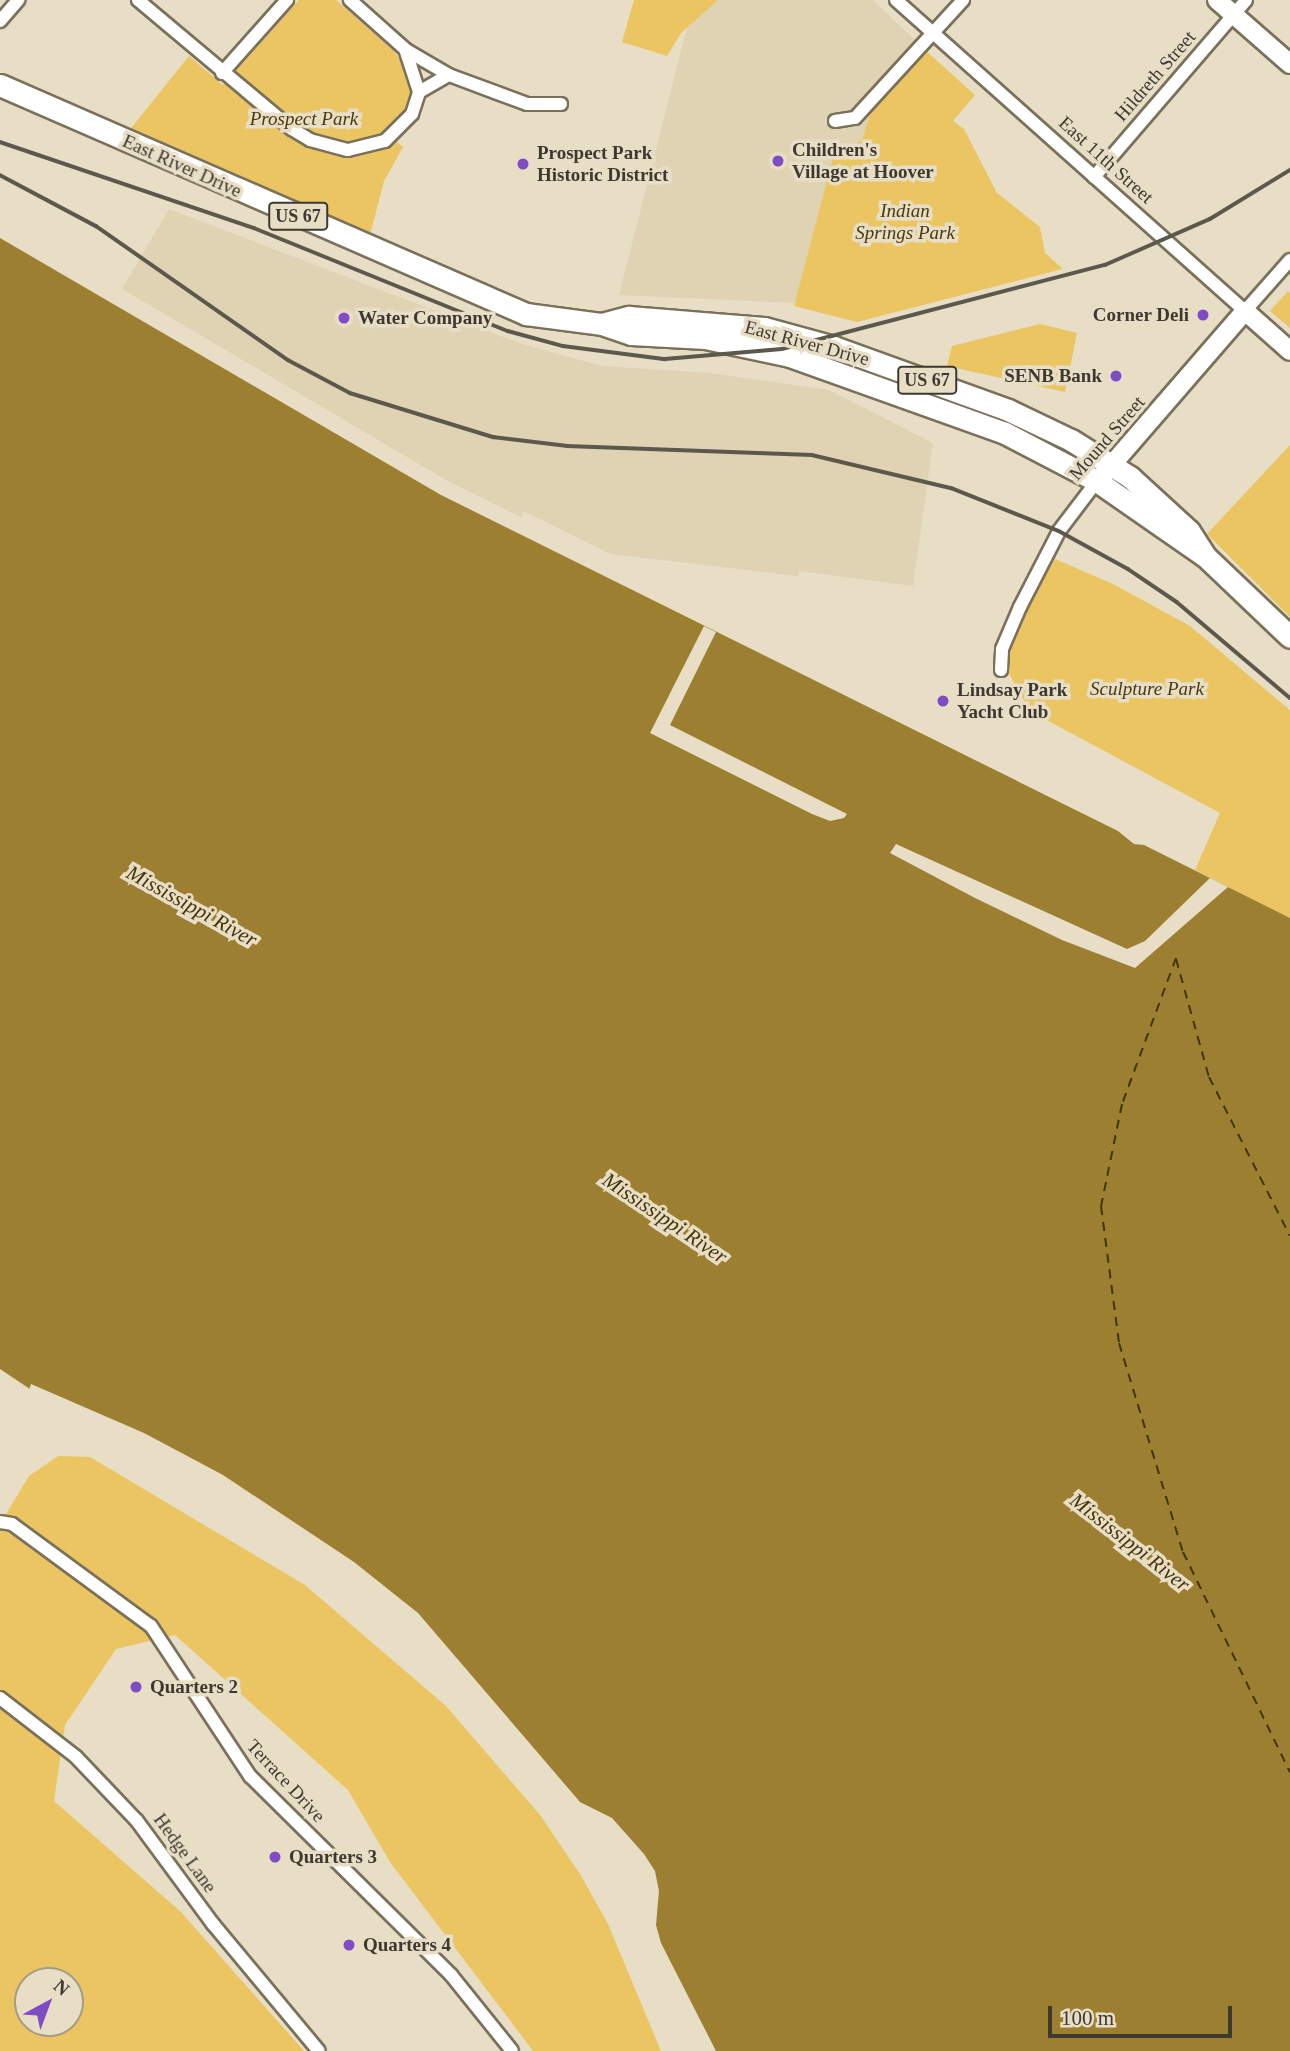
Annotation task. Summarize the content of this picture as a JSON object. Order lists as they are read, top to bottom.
{
  "streets": {
    "main road": ["East River Drive", "US 67"],
    "street": [
      "Hildreth Street",
      "East 11th Street",
      "Mound Street",
      "Terrace Drive",
      "Hedge Lane"
    ]
  },
  "crossings": [
    ["Hildreth Street", "East 11th Street"],
    ["East 11th Street", "Mound Street"],
    ["East River Drive", "Mound Street"]
  ],
  "water": ["Mississippi River"],
  "parks": ["Prospect Park", "Indian Springs Park", "Sculpture Park"],
  "places": [
    "Children's Village at Hoover",
    "Prospect Park Historic District",
    "Corner Deli",
    "Water Company",
    "SENB Bank",
    "Lindsay Park Yacht Club",
    "Quarters 2",
    "Quarters 3",
    "Quarters 4"
  ],
  "scale_bar": "100 m",
  "north": "top right"
}
